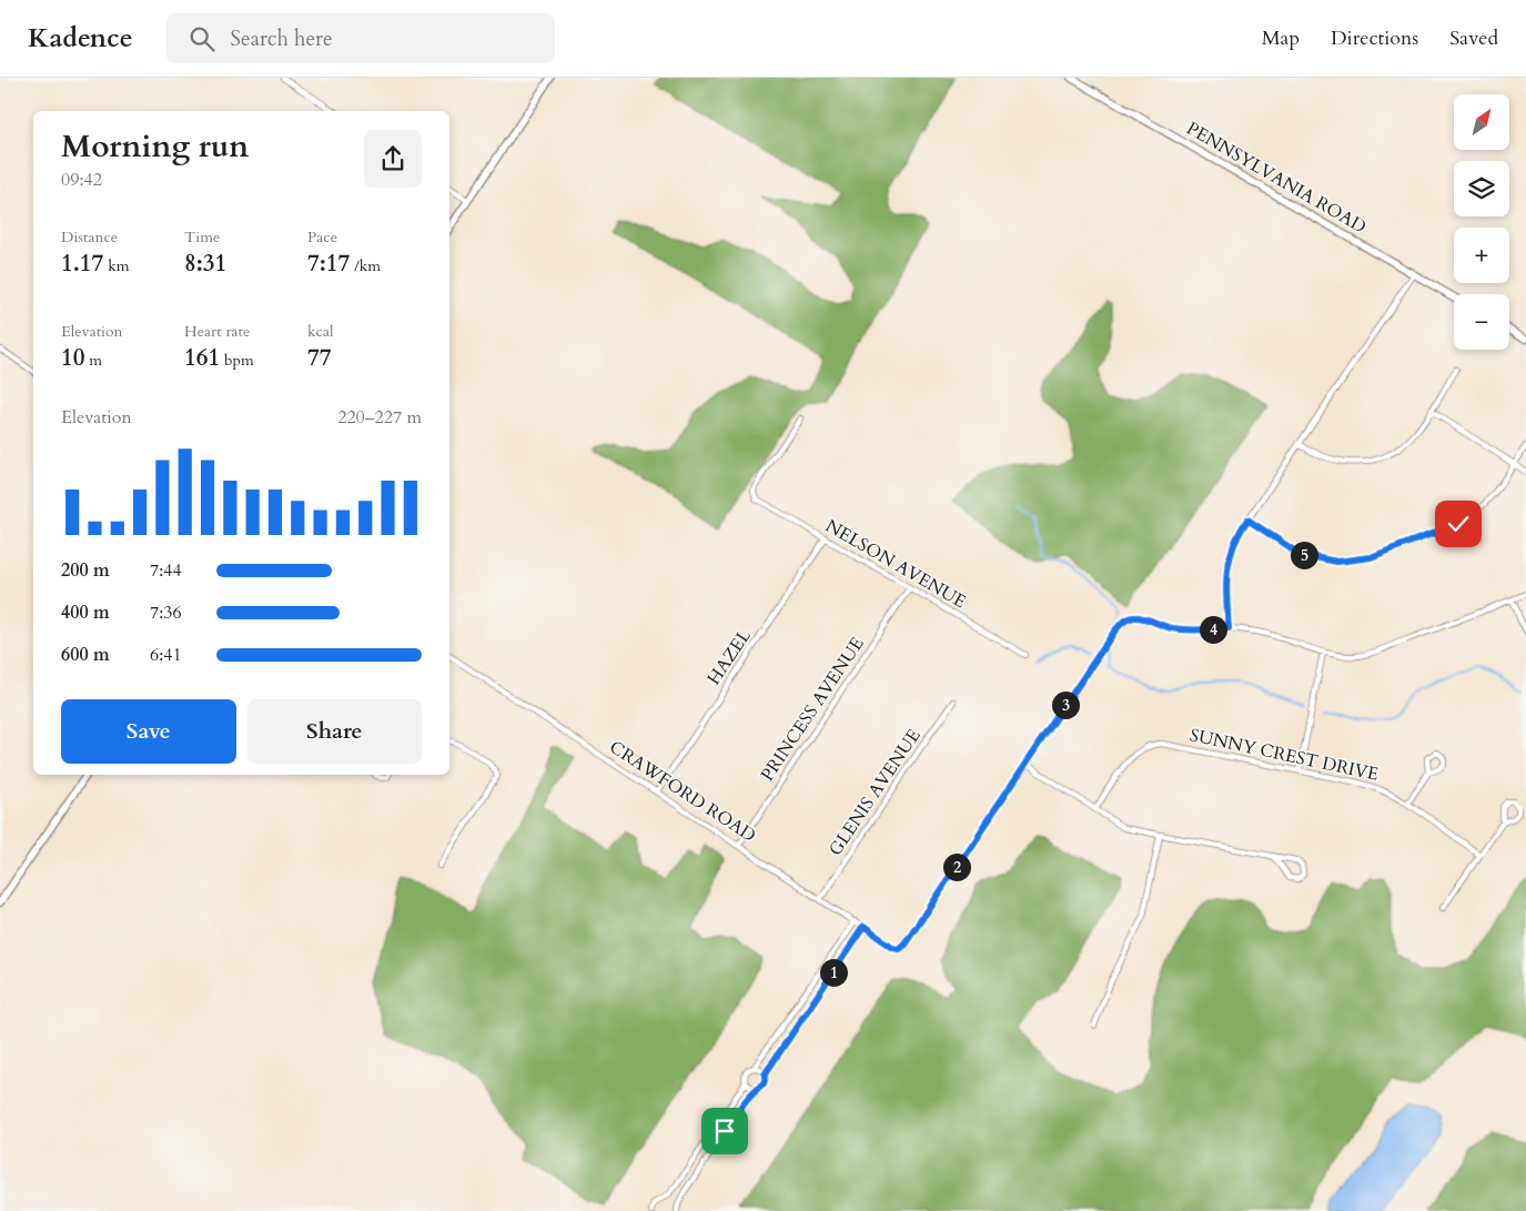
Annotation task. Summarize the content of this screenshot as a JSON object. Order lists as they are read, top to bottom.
{
  "streets": {
    "street": [
      "PENNSYLVANIA ROAD",
      "NELSON AVENUE",
      "HAZEL",
      "PRINCESS AVENUE",
      "SUNNY CREST DRIVE",
      "CRAWFORD ROAD",
      "GLENIS AVENUE"
    ]
  },
  "crossings": [
    ["NELSON AVENUE", "HAZEL"],
    ["NELSON AVENUE", "PRINCESS AVENUE"],
    ["HAZEL", "CRAWFORD ROAD"],
    ["PRINCESS AVENUE", "CRAWFORD ROAD"],
    ["CRAWFORD ROAD", "GLENIS AVENUE"]
  ],
  "north": "top right",
  "page": {
    "header": "Kadence",
    "search": "Search here",
    "nav": ["Map", "Directions", "Saved"],
    "map_buttons": ["+", "−"],
    "heading": ["Morning run", "09:42"],
    "stats": [
      ["Distance", "1.17 km"],
      ["Time", "8:31"],
      ["Pace", "7:17 /km"],
      ["Elevation", "10 m"],
      ["Heart rate", "161 bpm"],
      ["kcal", "77"]
    ],
    "chart": ["Elevation", "220–227 m"],
    "pins": [
      "5",
      "4",
      "3",
      "2",
      "1"
    ],
    "list": [
      {
        "name": "200 m",
        "note": "7:44"
      },
      {
        "name": "400 m",
        "note": "7:36"
      },
      {
        "name": "600 m",
        "note": "6:41"
      }
    ],
    "buttons": ["Save", "Share"]
  }
}
